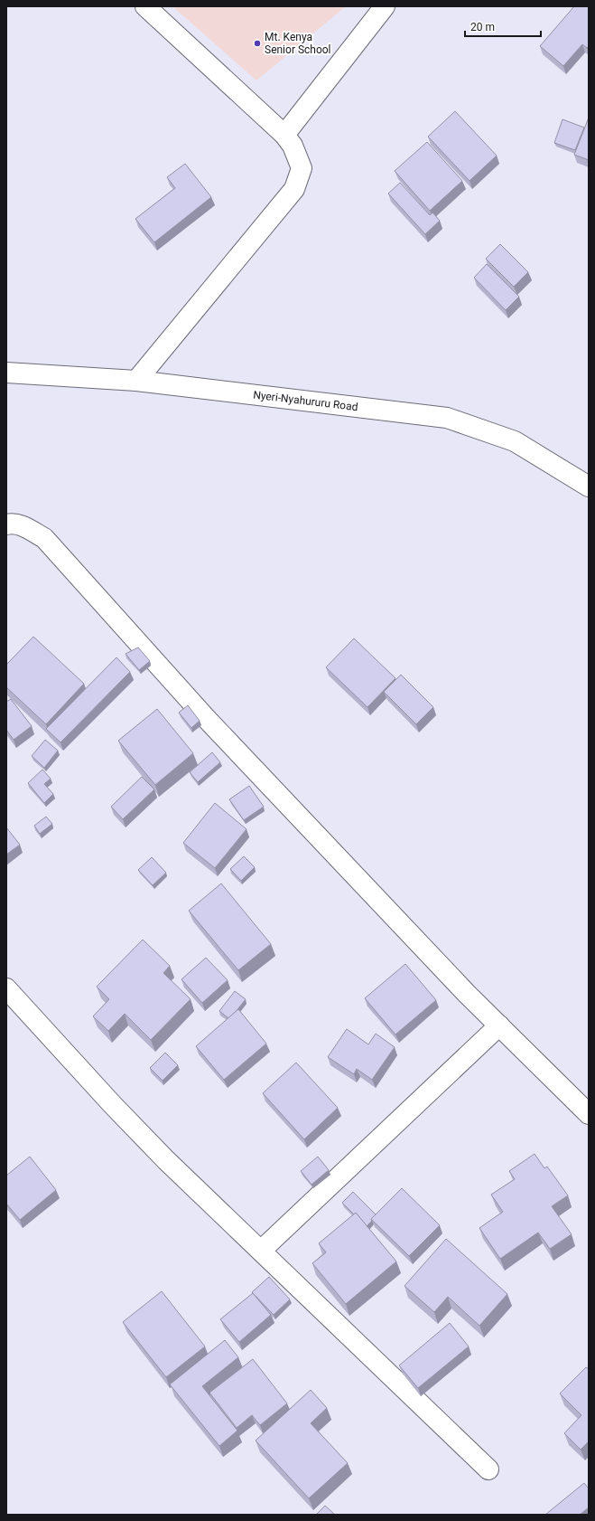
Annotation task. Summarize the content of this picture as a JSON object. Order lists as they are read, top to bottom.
{
  "streets": {
    "street": ["Nyeri-Nyahururu Road"]
  },
  "places": ["Mt. Kenya Senior School"],
  "scale_bar": "20 m"
}
